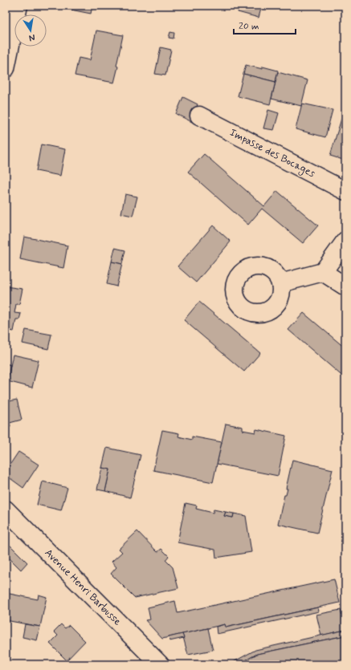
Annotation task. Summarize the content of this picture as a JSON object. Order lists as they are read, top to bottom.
{
  "streets": {
    "street": ["Impasse des Bocages", "Avenue Henri Barbusse"]
  },
  "scale_bar": "20 m",
  "north": "bottom"
}
